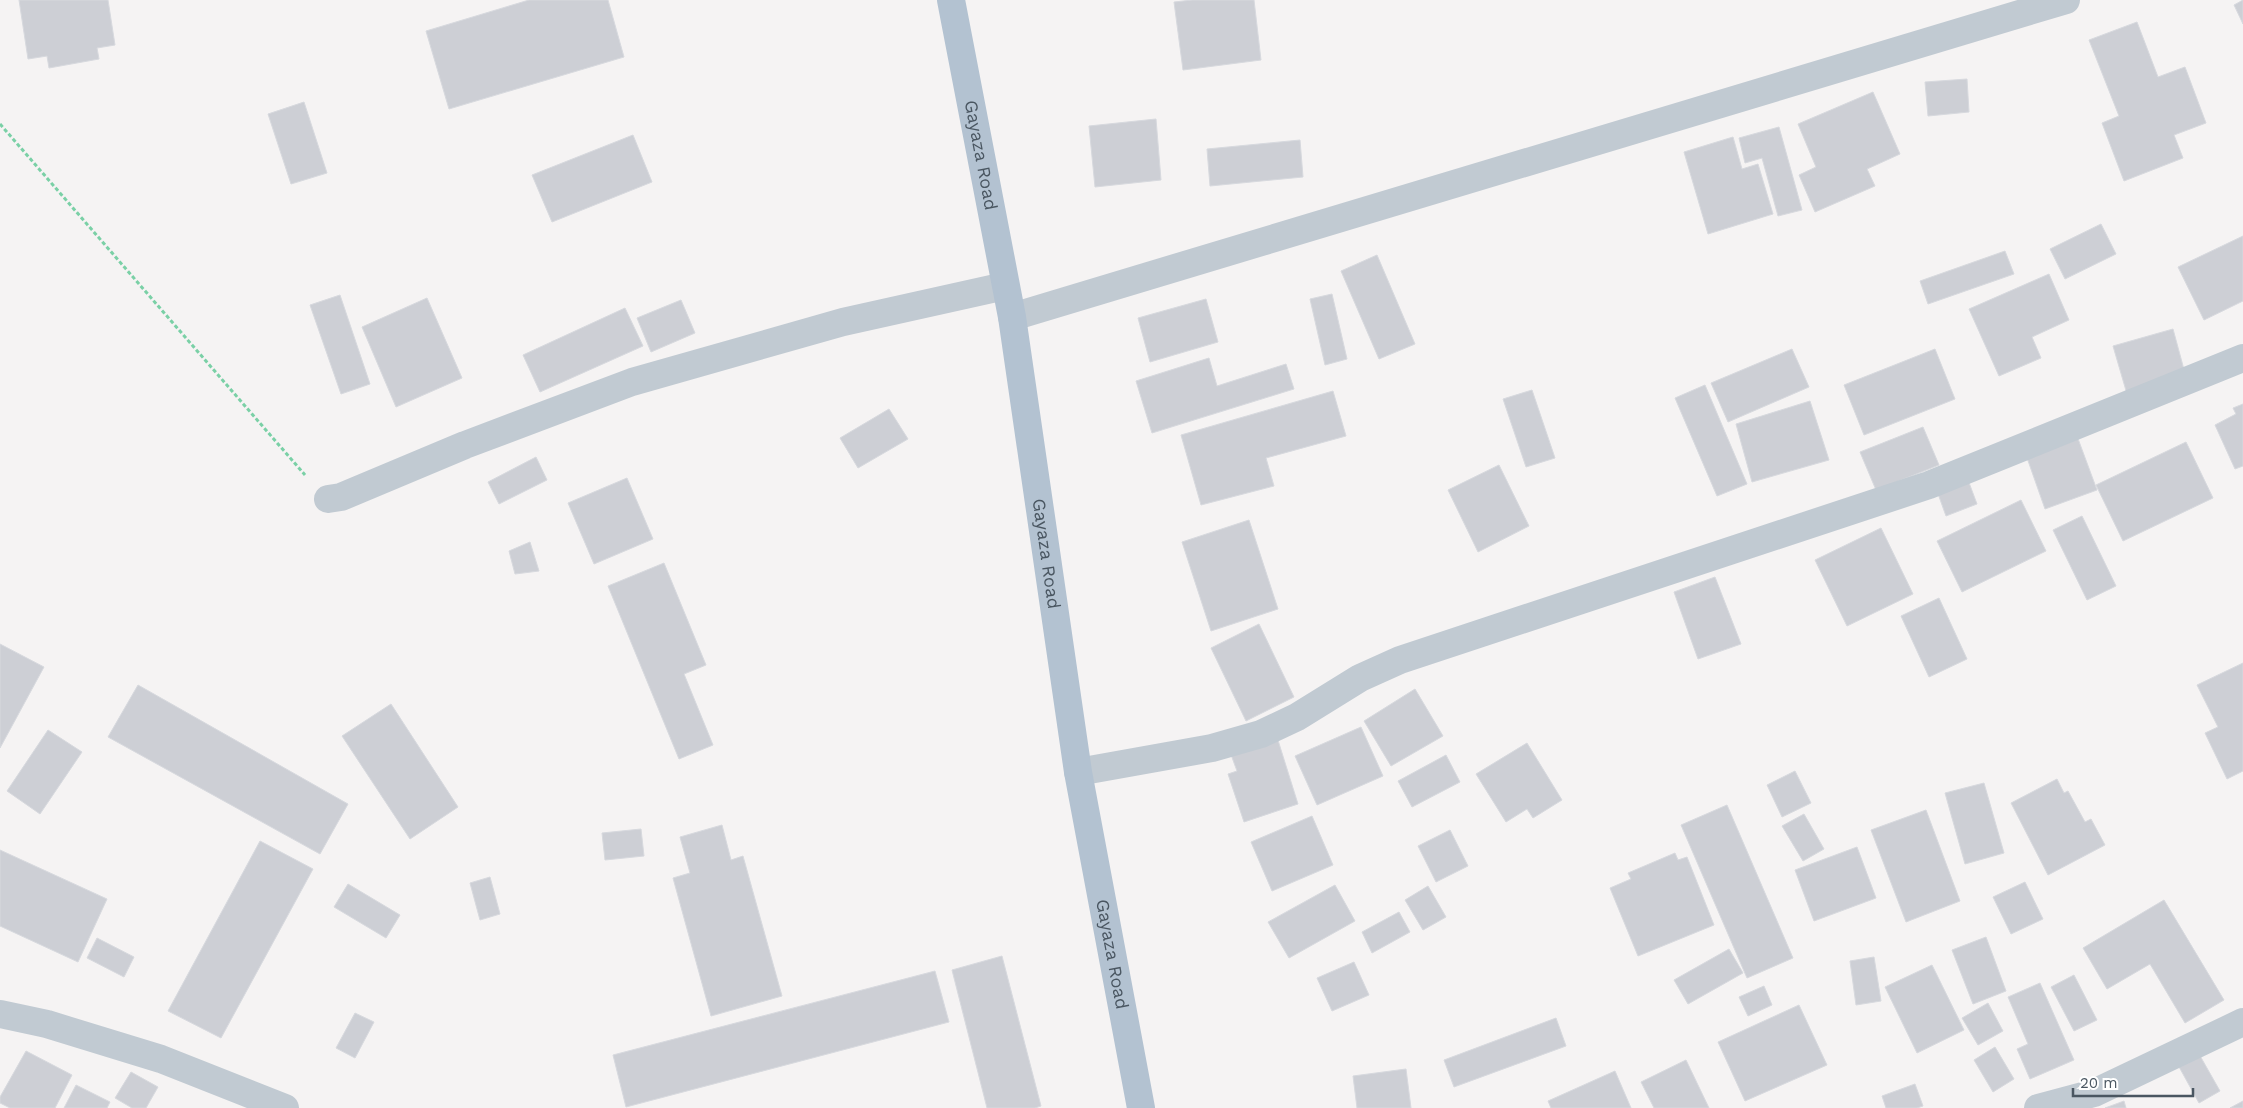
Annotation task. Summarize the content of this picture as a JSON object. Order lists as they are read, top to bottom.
{
  "streets": {
    "main road": ["Gayaza Road"]
  },
  "scale_bar": "20 m"
}
